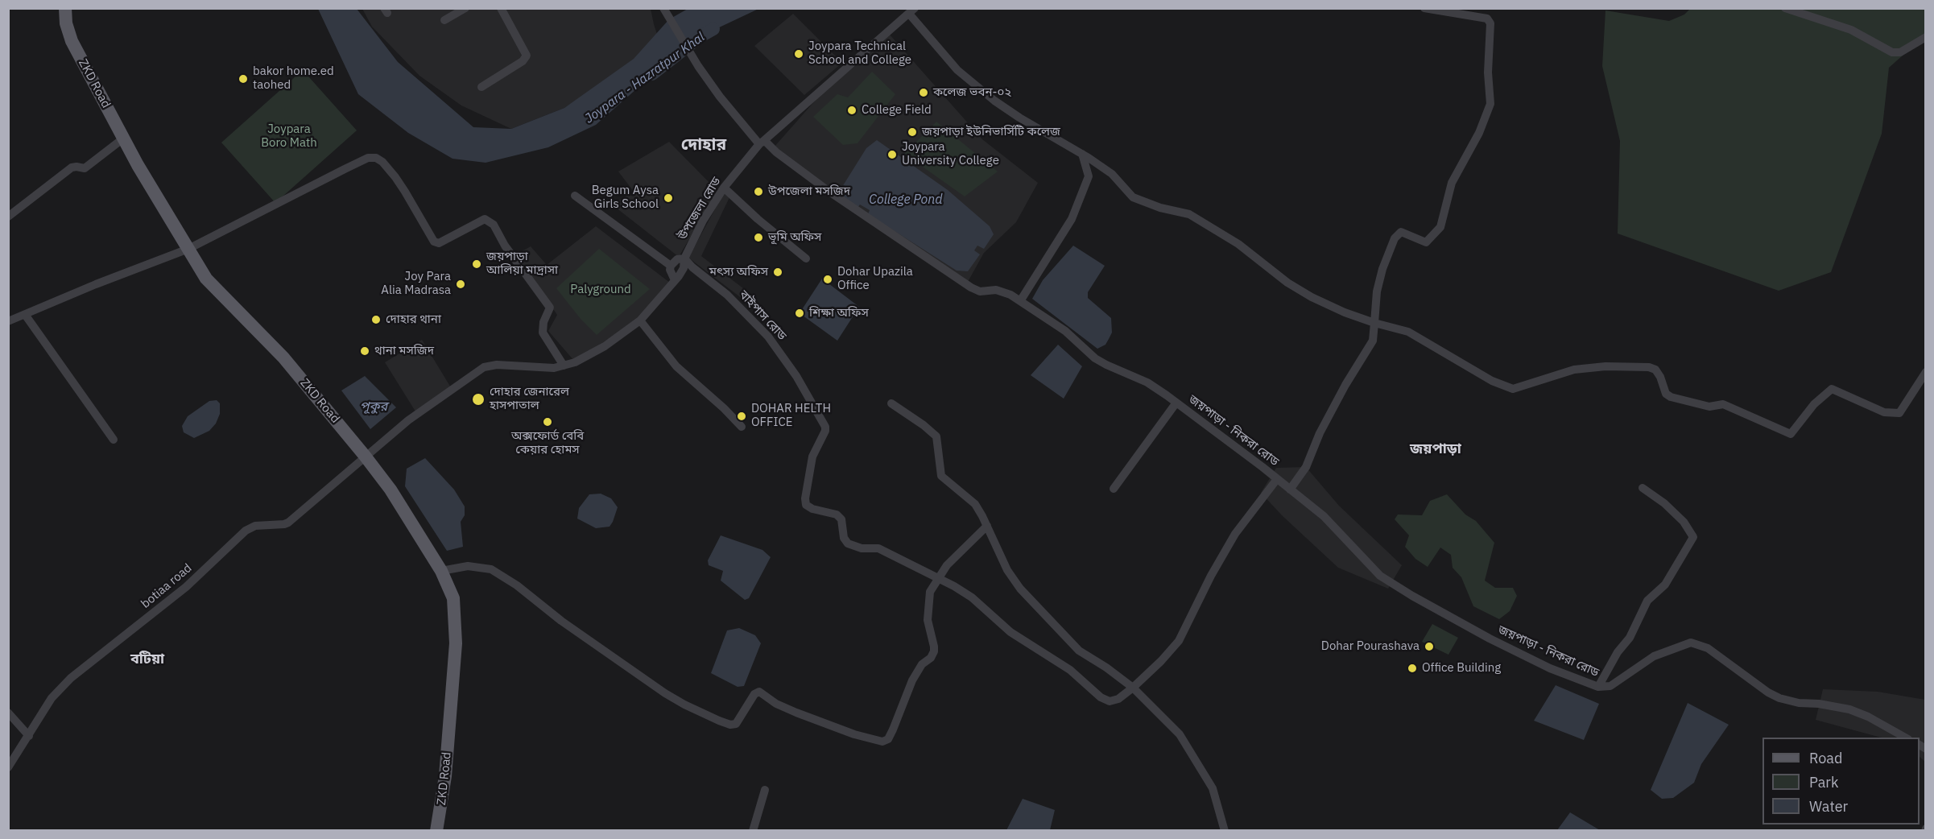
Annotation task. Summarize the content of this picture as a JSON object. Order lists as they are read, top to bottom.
{
  "streets": {
    "main road": ["ZKD Road"],
    "street": [
      "উপজেলা রোড",
      "বাইপাস রোড",
      "জয়পাড়া - নিকরা রোড",
      "botiaa road"
    ]
  },
  "crossings": [
    ["ZKD Road", "উপজেলা রোড"],
    ["ZKD Road", "botiaa road"],
    ["উপজেলা রোড", "বাইপাস রোড"],
    ["উপজেলা রোড", "জয়পাড়া - নিকরা রোড"],
    ["উপজেলা রোড", "botiaa road"]
  ],
  "districts": ["দোহার", "জয়পাড়া", "বটিয়া"],
  "water": ["Joypara - Hazratpur Khal", "College Pond", "পূকুর"],
  "parks": ["Joypara Boro Math", "Palyground"],
  "places": [
    "Joypara Technical School and College",
    "bakor home.ed taohed",
    "কলেজ ভবন-০২",
    "College Field",
    "জয়পাড়া ইউনিভার্সিটি কলেজ",
    "Joypara University College",
    "উপজেলা মসজিদ",
    "Begum Aysa Girls School",
    "ভূমি অফিস",
    "জয়পাড়া আলিয়া মাদ্রাসা",
    "মৎস্য অফিস",
    "Dohar Upazila Office",
    "Joy Para Alia Madrasa",
    "শিক্ষা অফিস",
    "দোহার থানা",
    "থানা মসজিদ",
    "দোহার জেনারেল হাসপাতাল",
    "DOHAR HELTH OFFICE",
    "অক্সফোর্ড বেবি কেয়ার হোমস",
    "Dohar Pourashava",
    "Office Building"
  ],
  "legend": ["Road", "Park", "Water"]
}
